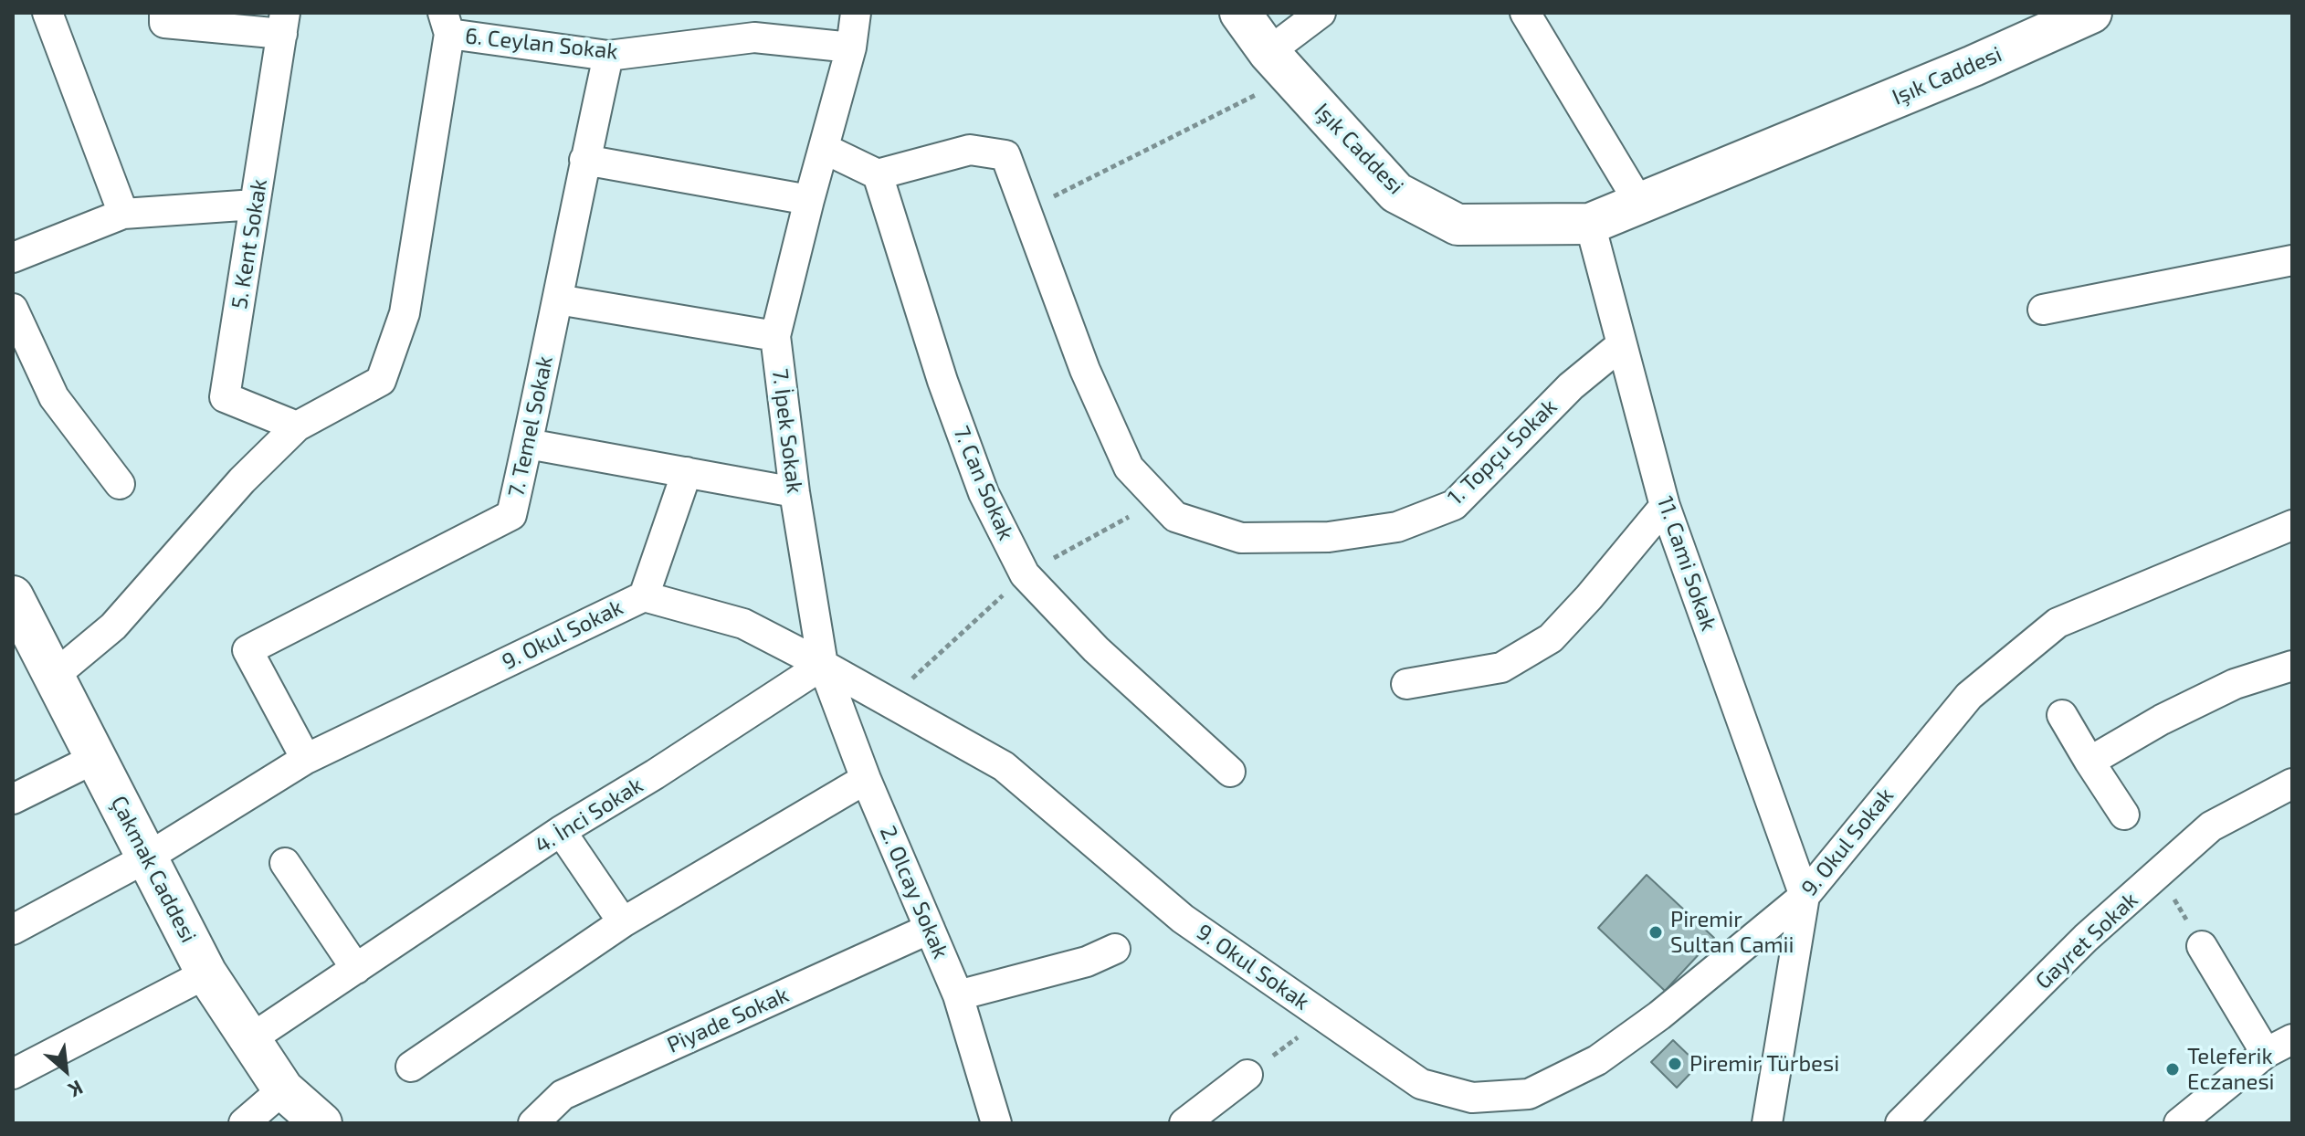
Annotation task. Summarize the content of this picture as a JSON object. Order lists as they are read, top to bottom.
{
  "streets": {
    "main road": ["Işık Caddesi", "Çakmak Caddesi"],
    "street": [
      "6. Ceylan Sokak",
      "5. Kent Sokak",
      "7. Temel Sokak",
      "7. İpek Sokak",
      "1. Topçu Sokak",
      "7. Can Sokak",
      "11. Cami Sokak",
      "9. Okul Sokak",
      "4. İnci Sokak",
      "2. Olcay Sokak",
      "Gayret Sokak",
      "Piyade Sokak"
    ]
  },
  "crossings": [
    ["6. Ceylan Sokak", "7. Temel Sokak"],
    ["Işık Caddesi", "11. Cami Sokak"],
    ["7. Temel Sokak", "9. Okul Sokak"],
    ["7. İpek Sokak", "9. Okul Sokak"],
    ["7. İpek Sokak", "4. İnci Sokak"],
    ["7. İpek Sokak", "2. Olcay Sokak"],
    ["1. Topçu Sokak", "7. Can Sokak"],
    ["1. Topçu Sokak", "11. Cami Sokak"],
    ["11. Cami Sokak", "9. Okul Sokak"],
    ["9. Okul Sokak", "4. İnci Sokak"],
    ["9. Okul Sokak", "Çakmak Caddesi"],
    ["9. Okul Sokak", "2. Olcay Sokak"],
    ["4. İnci Sokak", "Çakmak Caddesi"],
    ["4. İnci Sokak", "2. Olcay Sokak"],
    ["2. Olcay Sokak", "Piyade Sokak"]
  ],
  "places": ["Piremir Sultan Camii", "Piremir Türbesi", "Teleferik Eczanesi"],
  "north": "bottom right"
}
